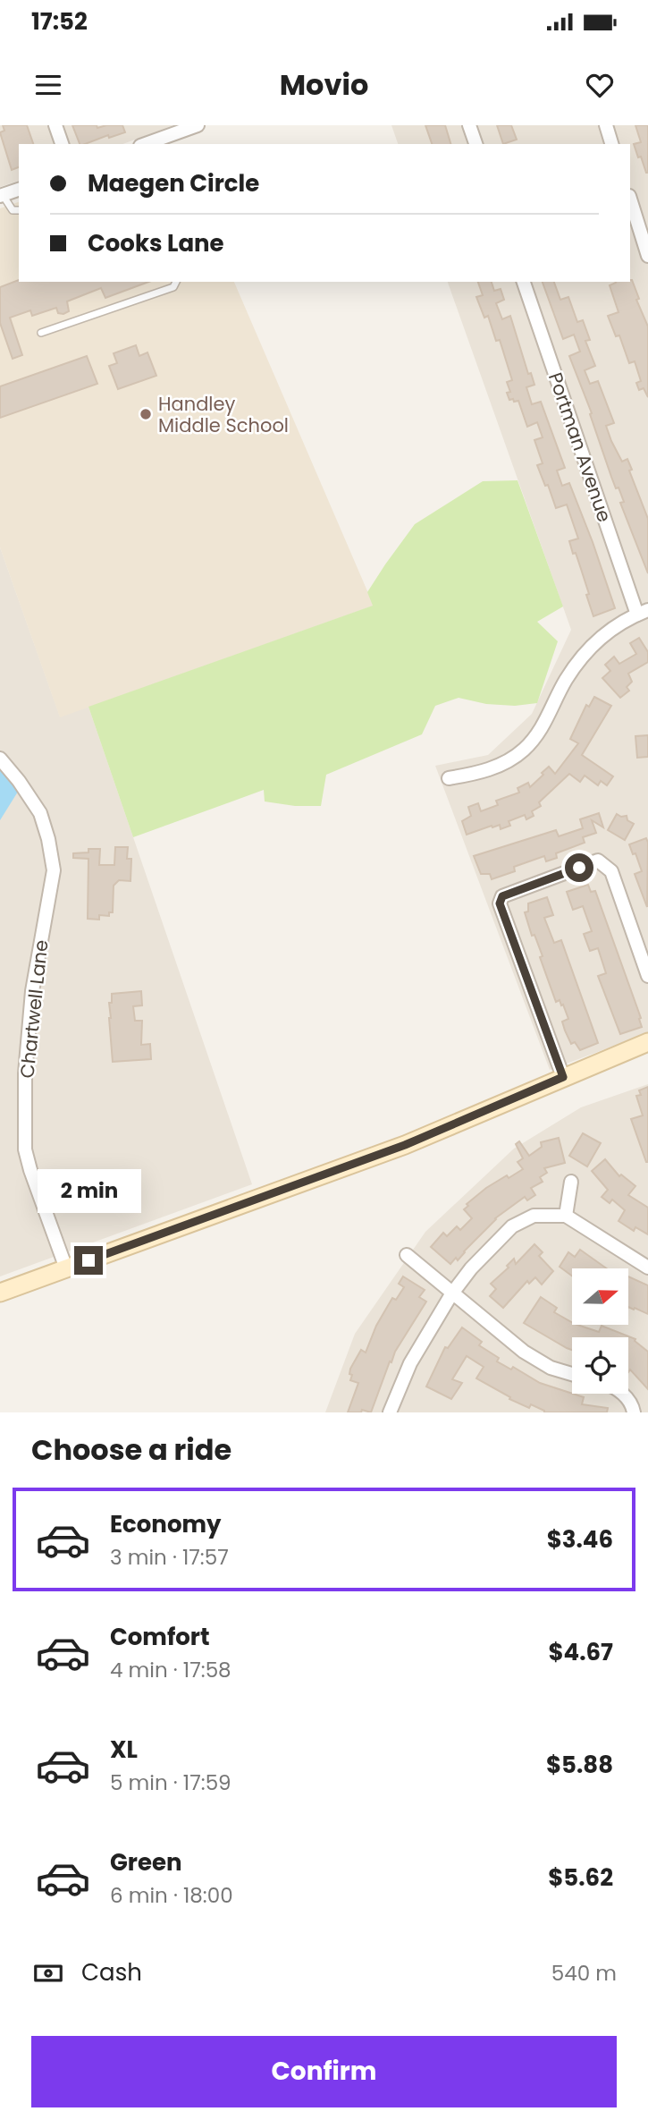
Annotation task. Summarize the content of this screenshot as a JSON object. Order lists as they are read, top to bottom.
{
  "streets": {
    "street": ["Portman Avenue", "Chartwell Lane"]
  },
  "places": ["Handley Middle School"],
  "north": "right",
  "page": {
    "status": "17:52",
    "header": "Movio",
    "banner": ["Maegen Circle", "Cooks Lane"],
    "bubble": "2 min",
    "heading": "Choose a ride",
    "list": [
      {
        "name": "Economy",
        "note": "3 min · 17:57",
        "value": "$3.46"
      },
      {
        "name": "Comfort",
        "note": "4 min · 17:58",
        "value": "$4.67"
      },
      {
        "name": "XL",
        "note": "5 min · 17:59",
        "value": "$5.88"
      },
      {
        "name": "Green",
        "note": "6 min · 18:00",
        "value": "$5.62"
      }
    ],
    "pay": ["Cash", "540 m"],
    "buttons": "Confirm"
  }
}
